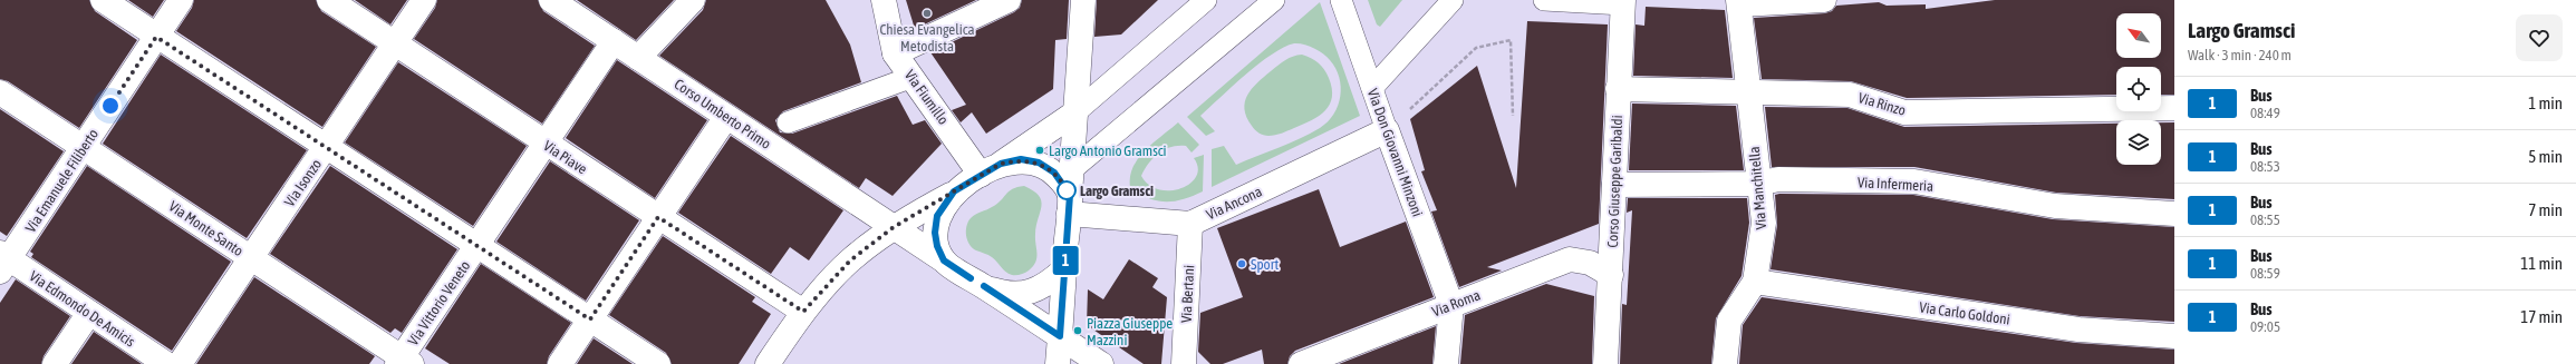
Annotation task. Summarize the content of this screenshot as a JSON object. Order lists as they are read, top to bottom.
{
  "streets": {
    "street": [
      "Via Fiumillo",
      "Via Rinzo",
      "Corso Umberto Primo",
      "Via Don Giovanni Minzoni",
      "Via Piave",
      "Via Emanuele Filiberto",
      "Corso Giuseppe Garibaldi",
      "Via Isonzo",
      "Via Infermeria",
      "Via Manchitella",
      "Via Ancona",
      "Via Monte Santo",
      "Via Bertani",
      "Via Vittorio Veneto",
      "Via Roma",
      "Via Edmondo De Amicis",
      "Via Carlo Goldoni"
    ]
  },
  "crossings": [
    ["Via Fiumillo", "Corso Umberto Primo"],
    ["Via Fiumillo", "Via Ancona"],
    ["Via Rinzo", "Corso Giuseppe Garibaldi"],
    ["Via Rinzo", "Via Manchitella"],
    ["Corso Umberto Primo", "Via Ancona"],
    ["Corso Umberto Primo", "Via Vittorio Veneto"],
    ["Via Don Giovanni Minzoni", "Via Ancona"],
    ["Via Don Giovanni Minzoni", "Via Roma"],
    ["Via Piave", "Via Isonzo"],
    ["Via Piave", "Via Vittorio Veneto"],
    ["Via Emanuele Filiberto", "Via Monte Santo"],
    ["Via Emanuele Filiberto", "Via Edmondo De Amicis"],
    ["Corso Giuseppe Garibaldi", "Via Infermeria"],
    ["Corso Giuseppe Garibaldi", "Via Roma"],
    ["Via Isonzo", "Via Monte Santo"],
    ["Via Infermeria", "Via Manchitella"],
    ["Via Manchitella", "Via Carlo Goldoni"],
    ["Via Ancona", "Via Bertani"],
    ["Via Monte Santo", "Via Vittorio Veneto"]
  ],
  "places": [
    "Chiesa Evangelica Metodista",
    "Largo Antonio Gramsci",
    "Largo Gramsci",
    "Sport",
    "Piazza Giuseppe Mazzini"
  ],
  "lines": ["bus line 1"],
  "north": "top left",
  "page": {
    "on_map": "1",
    "heading": ["Largo Gramsci", "Walk · 3 min · 240 m"],
    "list": [
      {
        "mark": "1",
        "name": "Bus",
        "note": "08:49",
        "value": "1 min"
      },
      {
        "mark": "1",
        "name": "Bus",
        "note": "08:53",
        "value": "5 min"
      },
      {
        "mark": "1",
        "name": "Bus",
        "note": "08:55",
        "value": "7 min"
      },
      {
        "mark": "1",
        "name": "Bus",
        "note": "08:59",
        "value": "11 min"
      },
      {
        "mark": "1",
        "name": "Bus",
        "note": "09:05",
        "value": "17 min"
      }
    ]
  }
}
